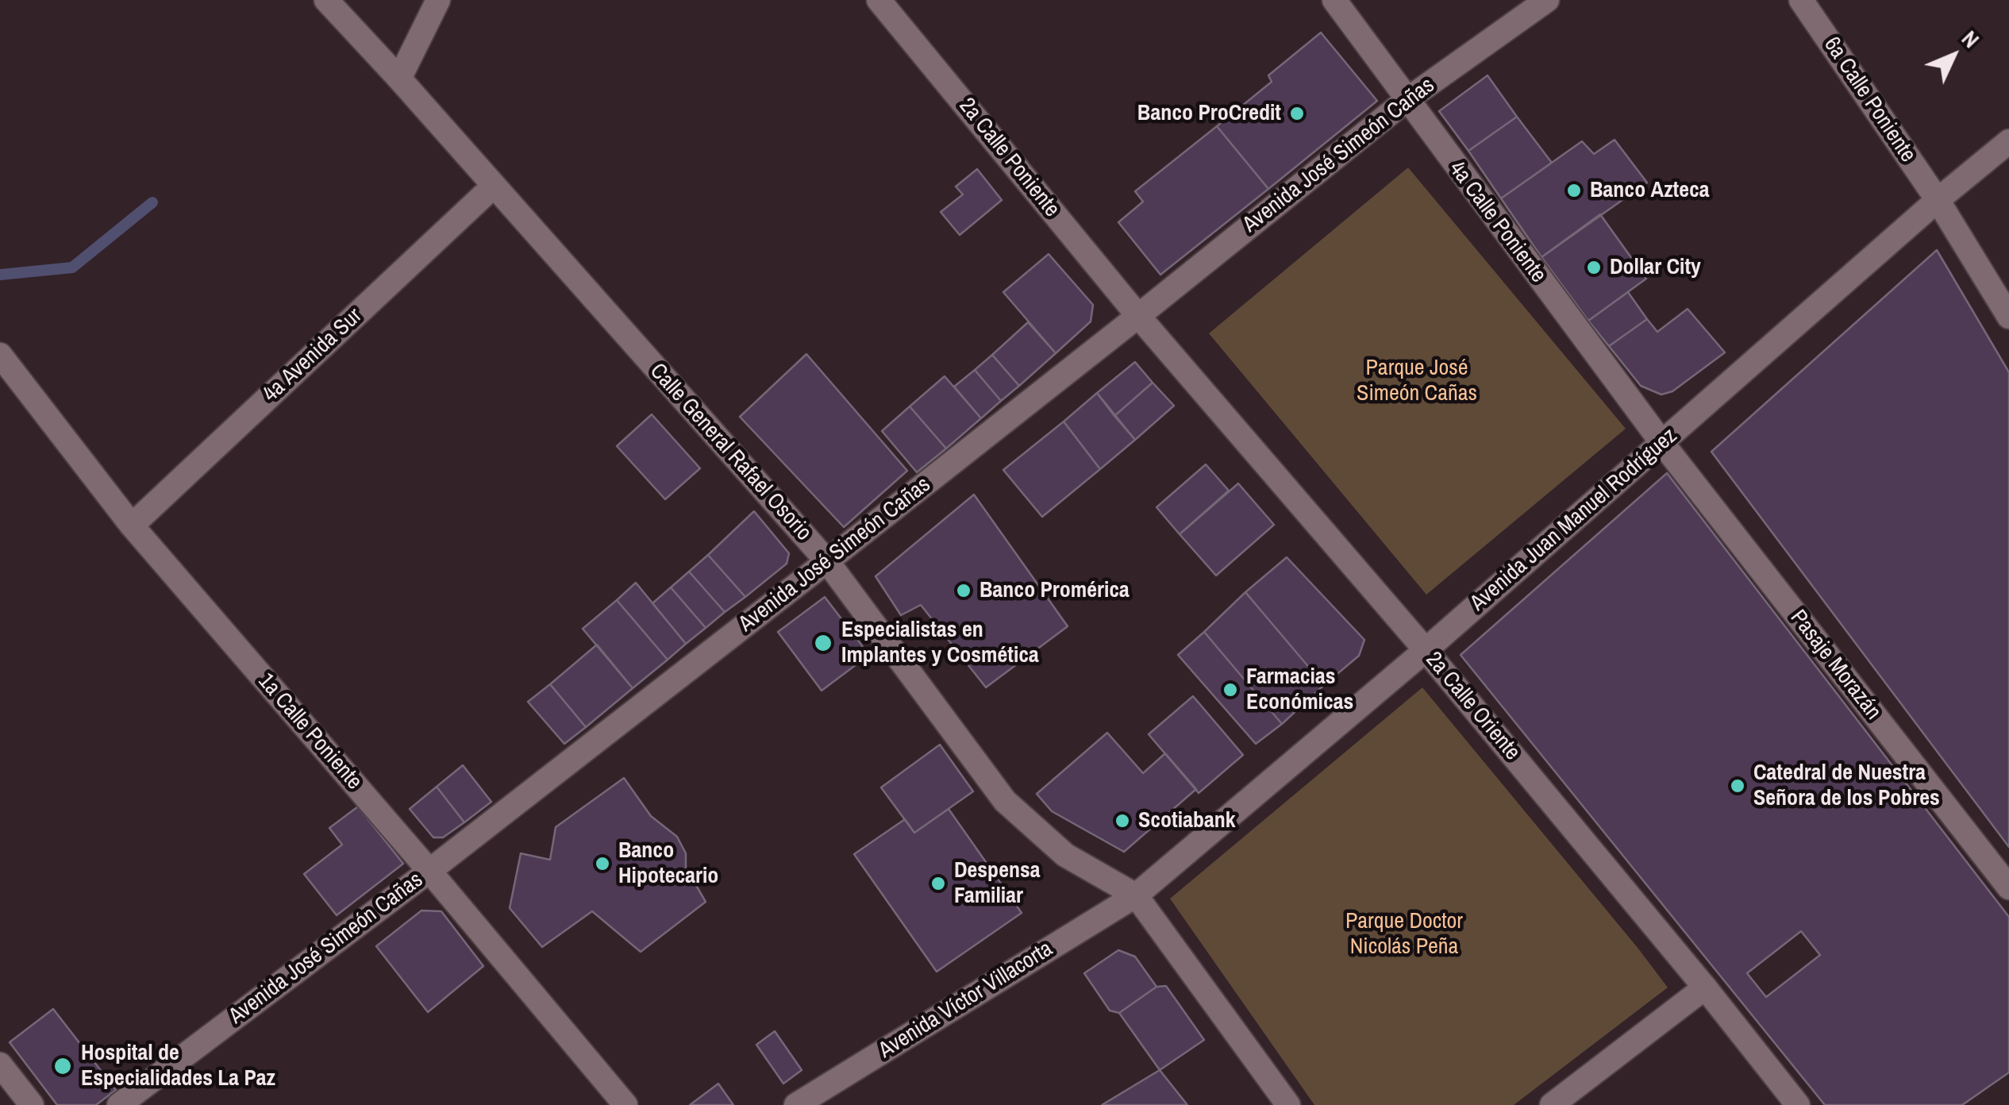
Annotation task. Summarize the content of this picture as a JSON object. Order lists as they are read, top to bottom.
{
  "streets": {
    "main road": [
      "6a Calle Poniente",
      "Avenida José Simeón Cañas",
      "2a Calle Poniente",
      "4a Calle Poniente",
      "4a Avenida Sur",
      "Calle General Rafael Osorio",
      "Avenida Juan Manuel Rodríguez",
      "Pasaje Morazán",
      "2a Calle Oriente",
      "1a Calle Poniente",
      "Avenida Víctor Villacorta"
    ]
  },
  "crossings": [
    ["6a Calle Poniente", "Avenida Juan Manuel Rodríguez"],
    ["Avenida José Simeón Cañas", "2a Calle Poniente"],
    ["Avenida José Simeón Cañas", "4a Calle Poniente"],
    ["Avenida José Simeón Cañas", "Calle General Rafael Osorio"],
    ["Avenida José Simeón Cañas", "2a Calle Oriente"],
    ["Avenida José Simeón Cañas", "1a Calle Poniente"],
    ["2a Calle Poniente", "2a Calle Oriente"],
    ["4a Calle Poniente", "Avenida Juan Manuel Rodríguez"],
    ["4a Calle Poniente", "Pasaje Morazán"],
    ["4a Avenida Sur", "Calle General Rafael Osorio"],
    ["4a Avenida Sur", "1a Calle Poniente"],
    ["Calle General Rafael Osorio", "Avenida Juan Manuel Rodríguez"],
    ["Calle General Rafael Osorio", "Avenida Víctor Villacorta"],
    ["Avenida Juan Manuel Rodríguez", "Pasaje Morazán"],
    ["Avenida Juan Manuel Rodríguez", "2a Calle Oriente"],
    ["Avenida Juan Manuel Rodríguez", "Avenida Víctor Villacorta"]
  ],
  "parks": ["Parque José Simeón Cañas", "Parque Doctor Nicolás Peña"],
  "places": [
    "Banco ProCredit",
    "Banco Azteca",
    "Dollar City",
    "Banco Promérica",
    "Especialistas en Implantes y Cosmética",
    "Farmacias Económicas",
    "Catedral de Nuestra Señora de los Pobres",
    "Scotiabank",
    "Banco Hipotecario",
    "Despensa Familiar",
    "Hospital de Especialidades La Paz"
  ],
  "north": "top right"
}
